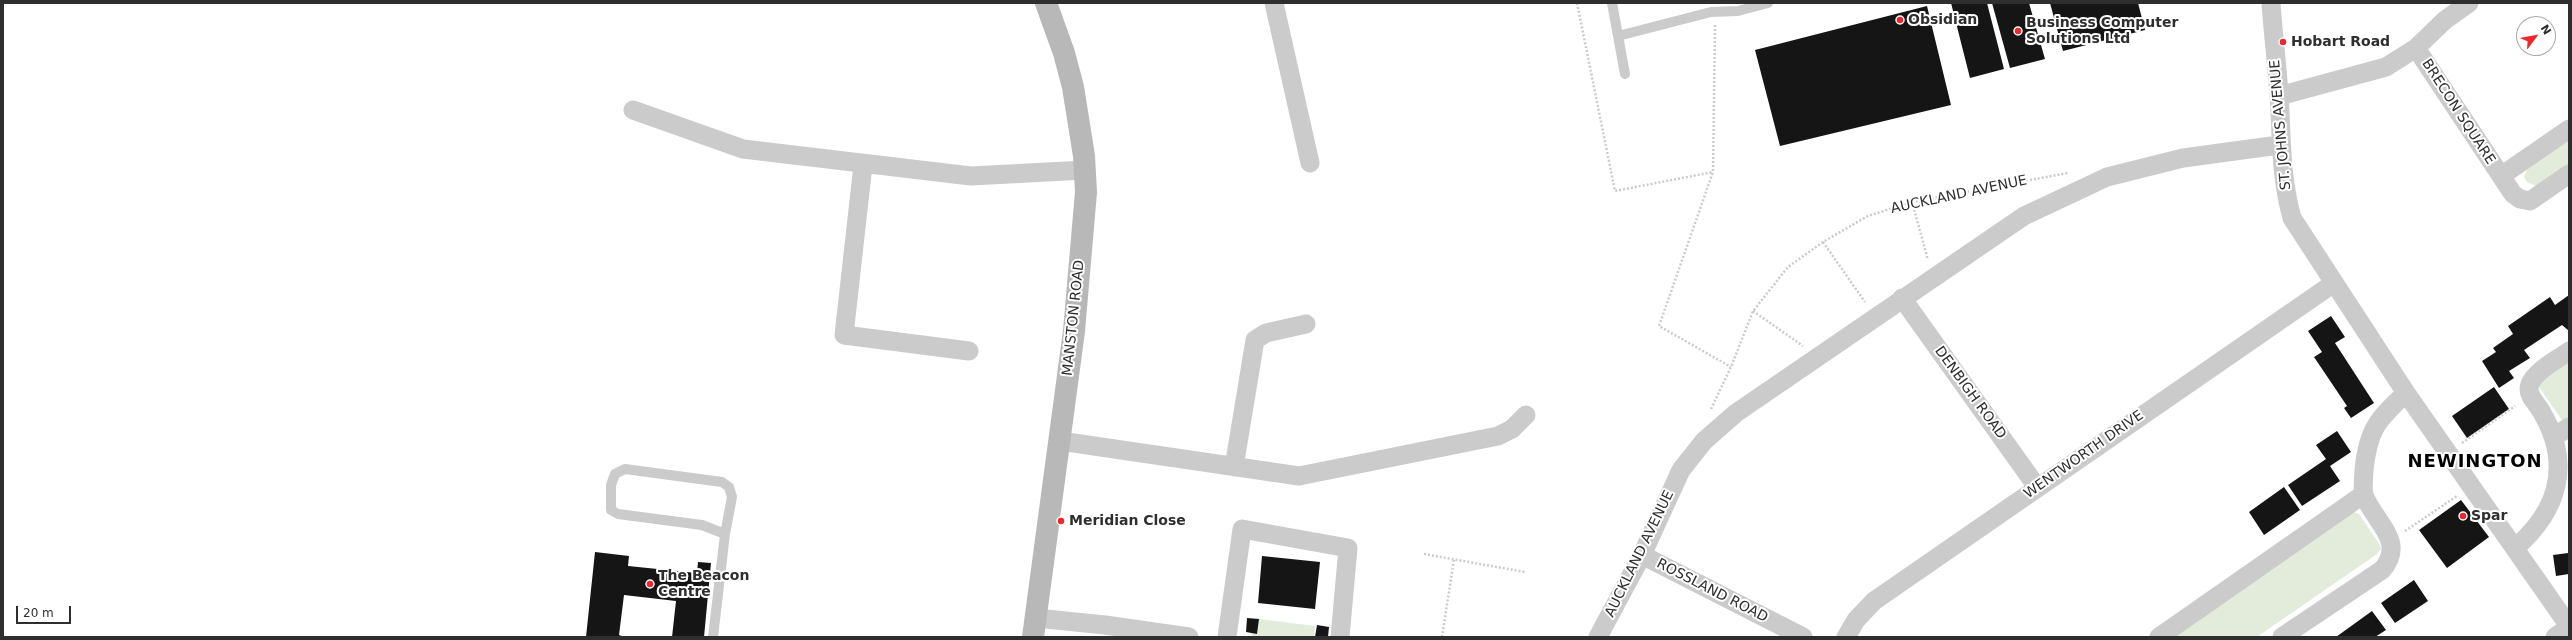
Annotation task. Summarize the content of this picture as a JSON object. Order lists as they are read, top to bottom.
{
  "streets": {
    "main road": ["MANSTON ROAD"],
    "street": [
      "BRECON SQUARE",
      "ST. JOHNS AVENUE",
      "AUCKLAND AVENUE",
      "DENBIGH ROAD",
      "WENTWORTH DRIVE",
      "ROSSLAND ROAD"
    ]
  },
  "crossings": [
    ["ST. JOHNS AVENUE", "AUCKLAND AVENUE"],
    ["ST. JOHNS AVENUE", "WENTWORTH DRIVE"],
    ["AUCKLAND AVENUE", "DENBIGH ROAD"],
    ["AUCKLAND AVENUE", "ROSSLAND ROAD"],
    ["DENBIGH ROAD", "WENTWORTH DRIVE"]
  ],
  "districts": ["NEWINGTON"],
  "places": [
    "Obsidian",
    "Business Computer Solutions Ltd",
    "Hobart Road",
    "Spar",
    "Meridian Close",
    "The Beacon Centre"
  ],
  "scale_bar": "20 m",
  "north": "top right"
}
